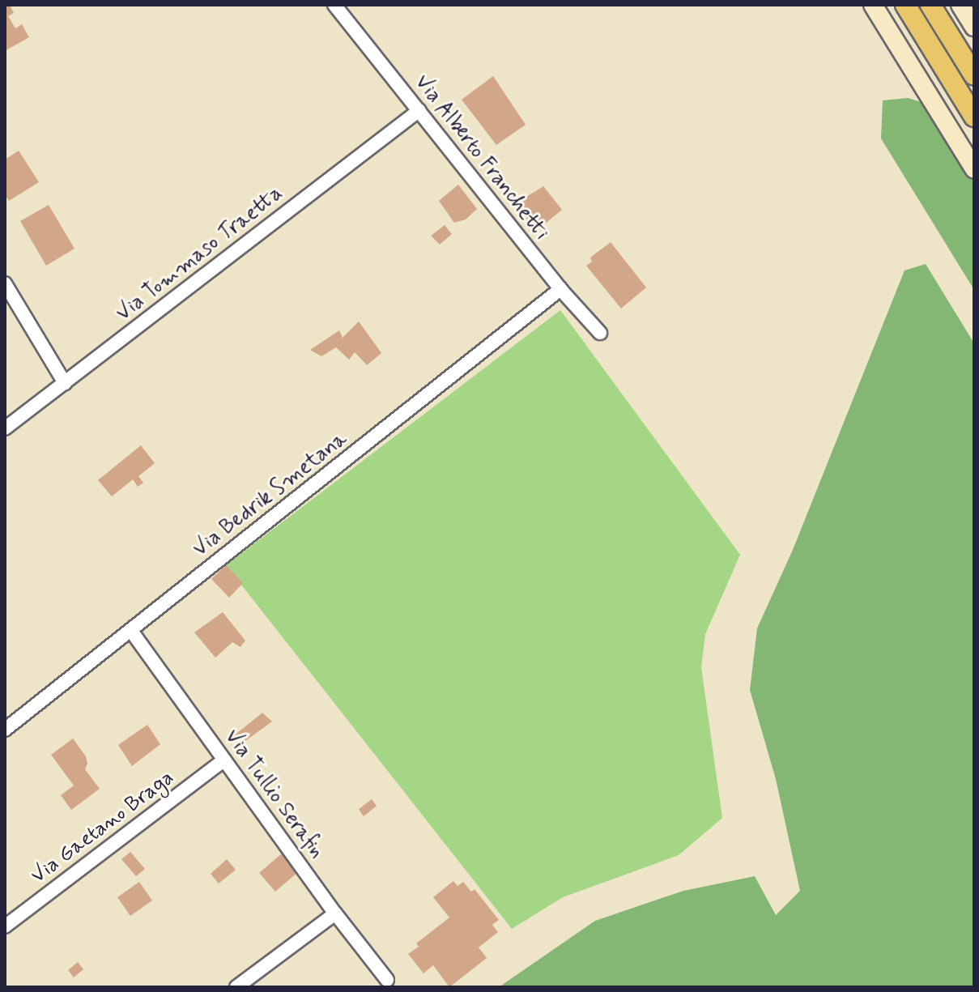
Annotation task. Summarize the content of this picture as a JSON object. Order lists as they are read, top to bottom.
{
  "streets": {
    "street": [
      "Via Alberto Franchetti",
      "Via Tommaso Traetta",
      "Via Bedrik Smetana",
      "Via Tullio Serafin",
      "Via Gaetano Braga"
    ]
  },
  "crossings": [
    ["Via Alberto Franchetti", "Via Tommaso Traetta"],
    ["Via Alberto Franchetti", "Via Bedrik Smetana"],
    ["Via Bedrik Smetana", "Via Tullio Serafin"],
    ["Via Tullio Serafin", "Via Gaetano Braga"]
  ]
}
